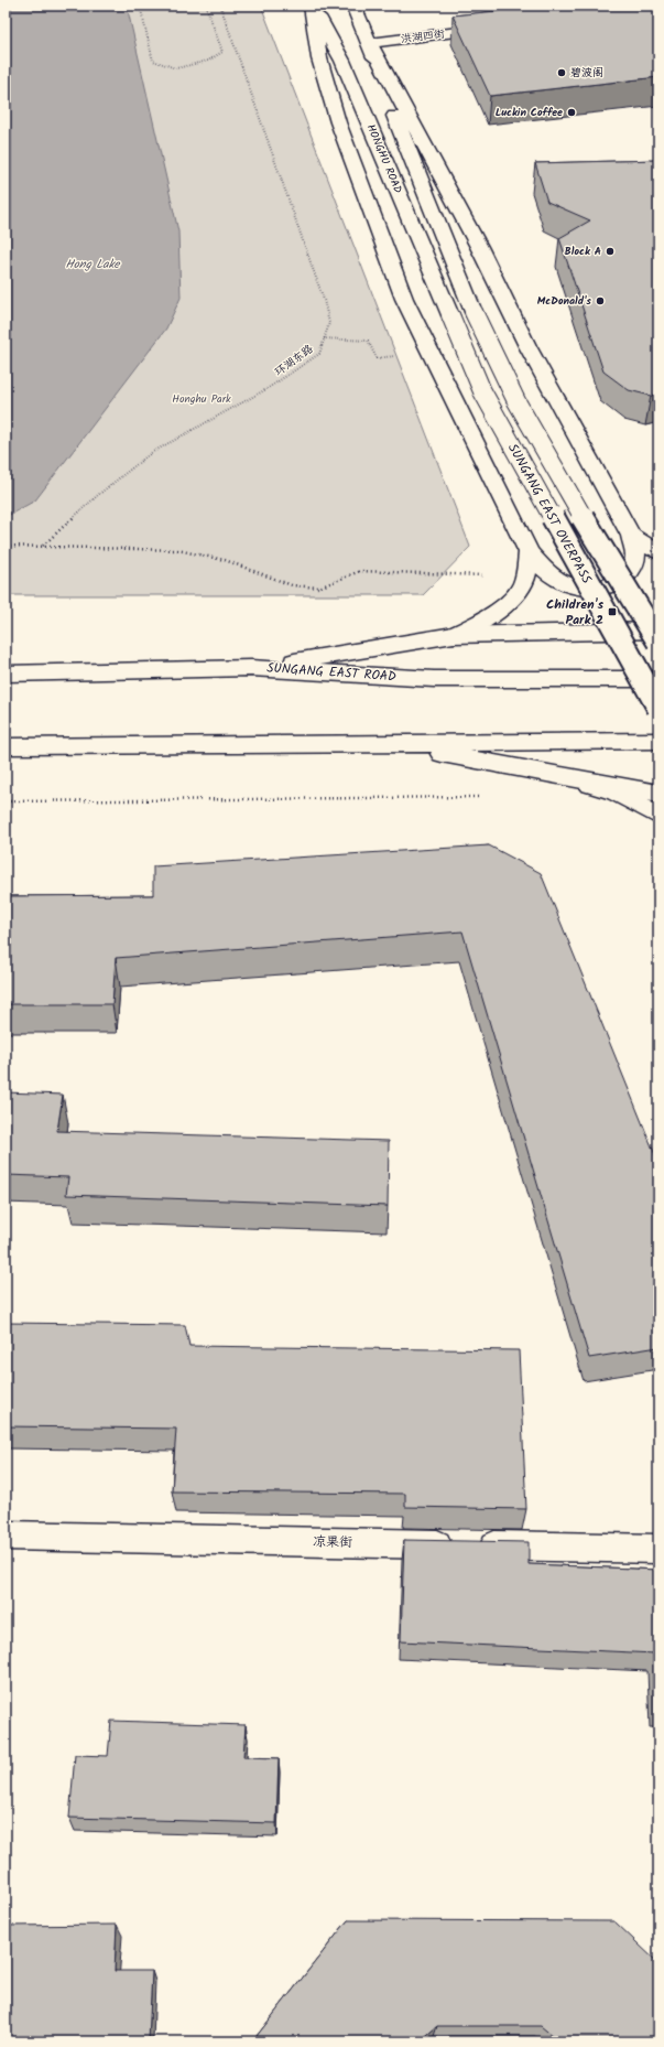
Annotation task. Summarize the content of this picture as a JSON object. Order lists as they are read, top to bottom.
{
  "streets": {
    "street": [
      "洪湖四街",
      "HONGHU ROAD",
      "SUNGANG EAST OVERPASS",
      "SUNGANG EAST ROAD",
      "凉果街"
    ],
    "path": ["环湖东路"]
  },
  "crossings": [
    ["洪湖四街", "HONGHU ROAD"],
    ["HONGHU ROAD", "SUNGANG EAST OVERPASS"]
  ],
  "water": ["Hong Lake"],
  "parks": ["Honghu Park"],
  "places": {
    "other": [
      "碧波阁",
      "Luckin Coffee",
      "Block A",
      "McDonald's"
    ],
    "transit": ["Children's Park 2"]
  }
}
